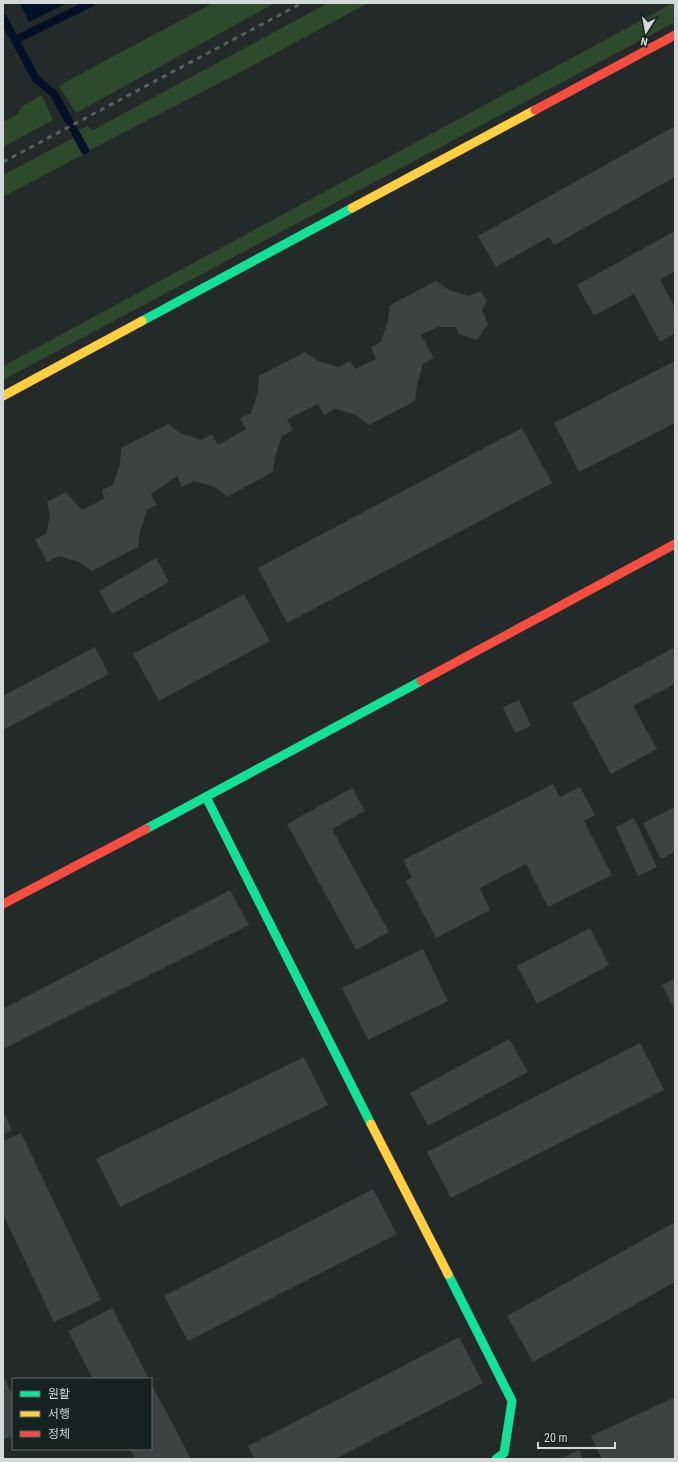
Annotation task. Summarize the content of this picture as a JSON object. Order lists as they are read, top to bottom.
{
  "legend": ["원활", "서행", "정체"],
  "scale_bar": "20 m",
  "north": "bottom"
}
